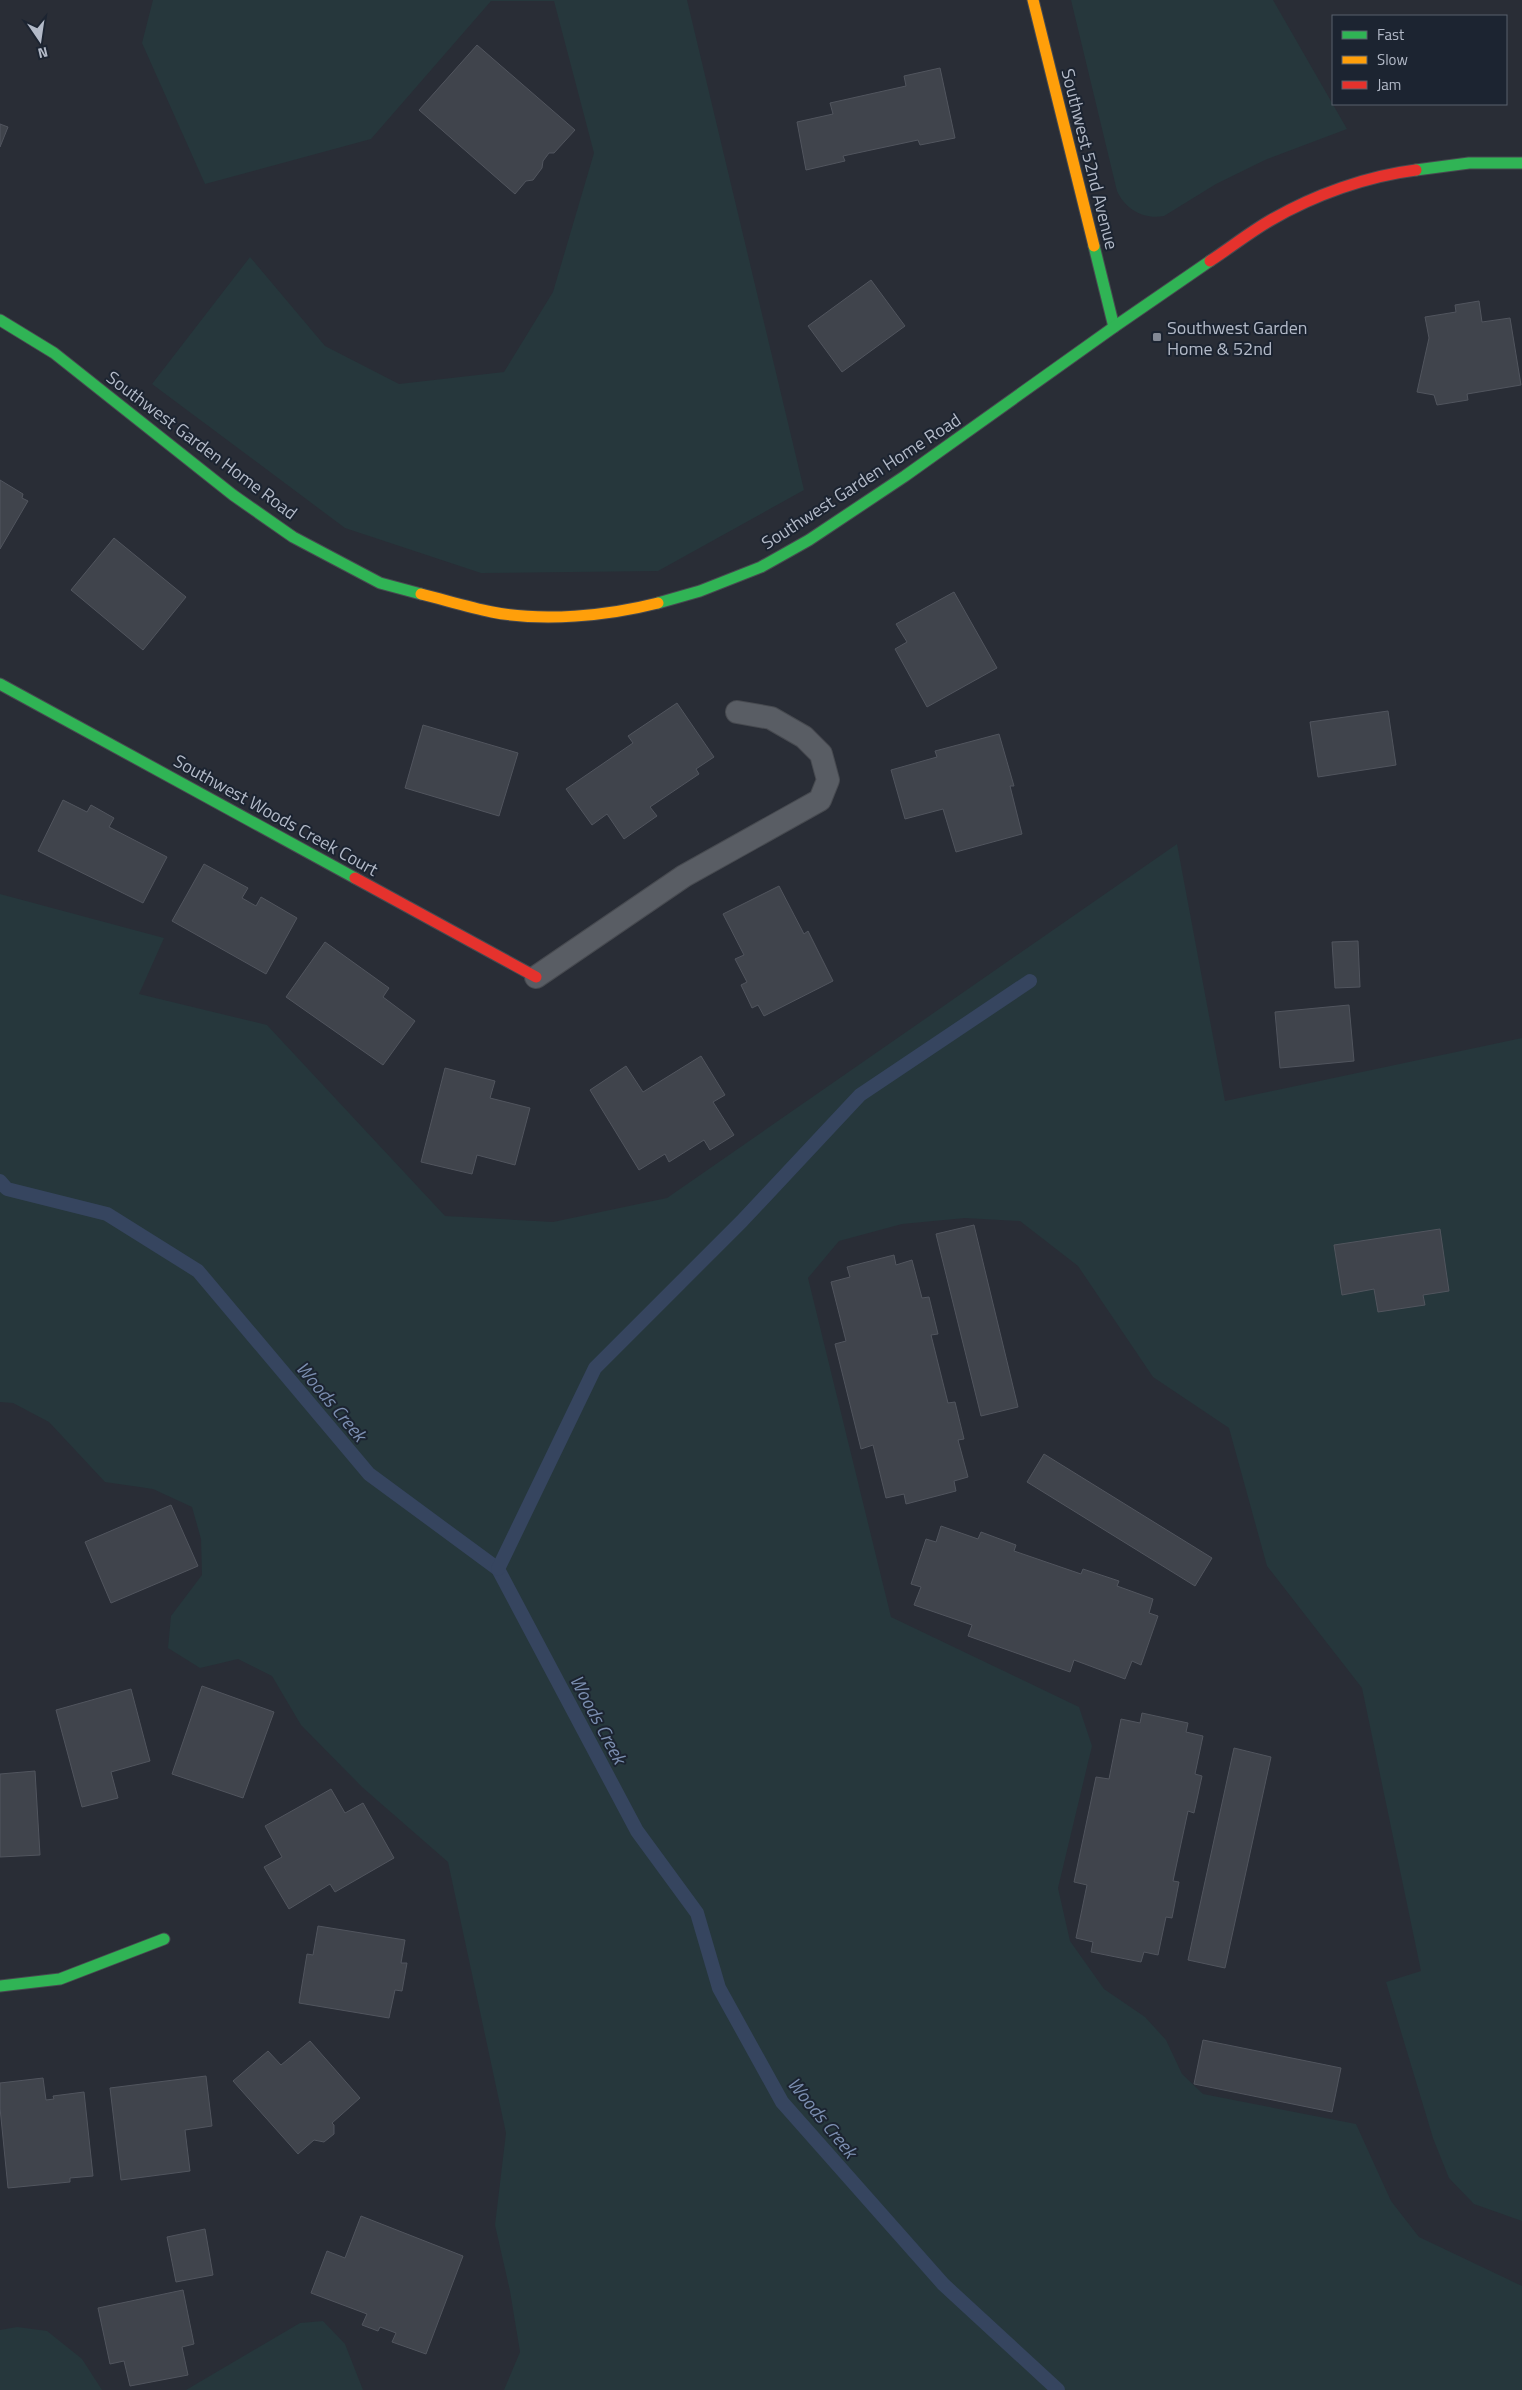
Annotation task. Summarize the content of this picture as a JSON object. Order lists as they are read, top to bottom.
{
  "streets": {
    "street": ["Southwest 52nd Avenue", "Southwest Garden Home Road", "Southwest Woods Creek Court"]
  },
  "crossings": [
    ["Southwest 52nd Avenue", "Southwest Garden Home Road"]
  ],
  "water": ["Woods Creek"],
  "places": {
    "transit": ["Southwest Garden Home & 52nd"]
  },
  "legend": ["Fast", "Slow", "Jam"],
  "north": "bottom"
}
